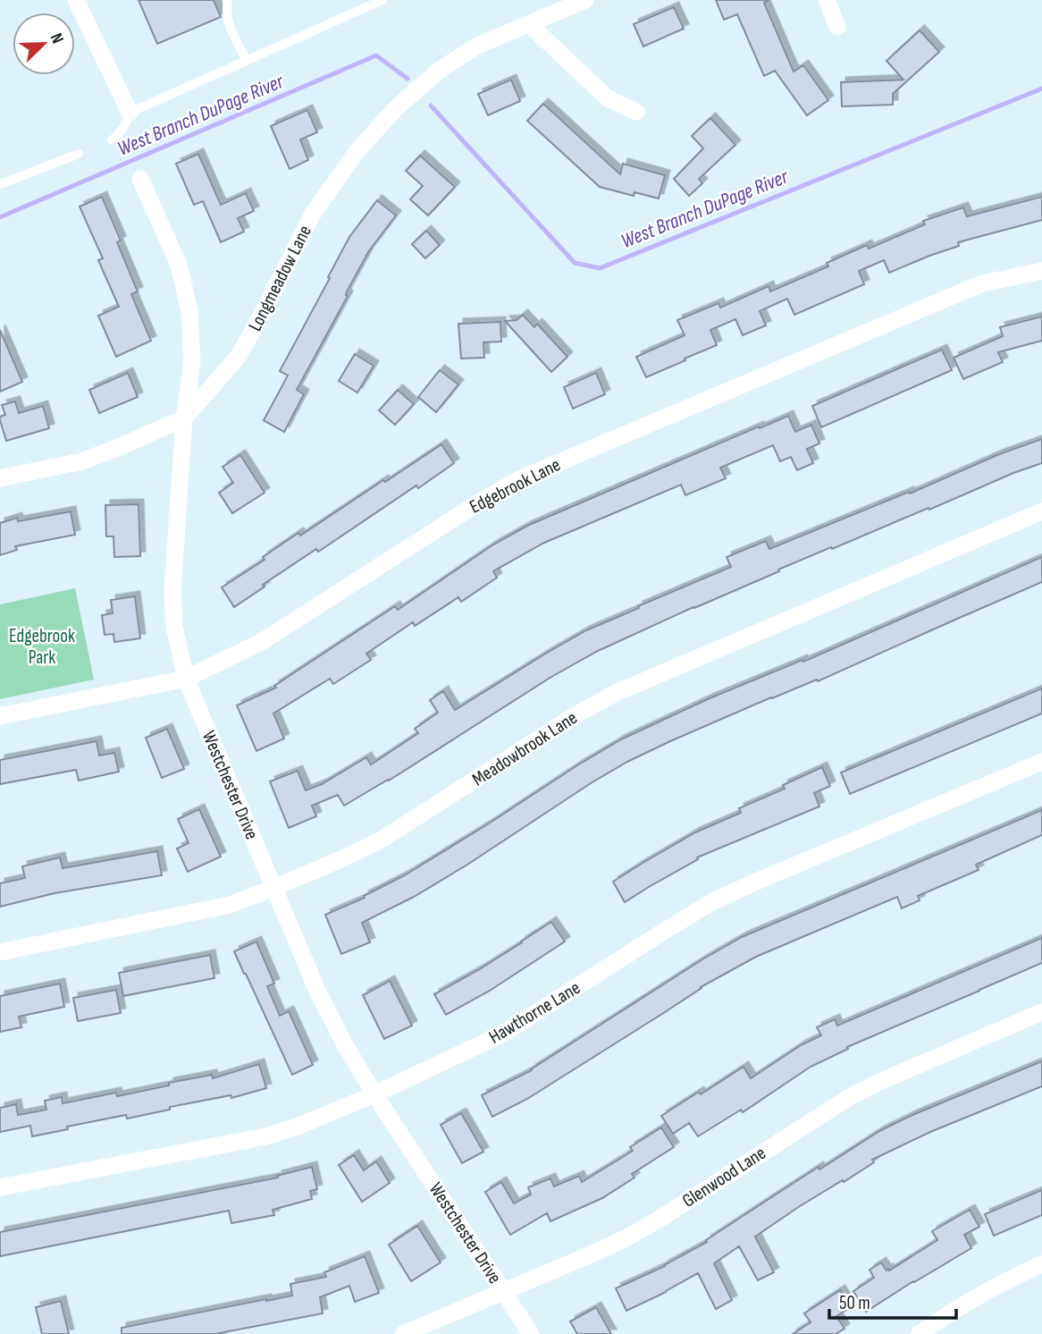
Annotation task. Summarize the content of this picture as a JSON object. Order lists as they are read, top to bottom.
{
  "streets": {
    "street": [
      "Longmeadow Lane",
      "Edgebrook Lane",
      "Meadowbrook Lane",
      "Westchester Drive",
      "Hawthorne Lane",
      "Glenwood Lane"
    ]
  },
  "crossings": [
    ["Longmeadow Lane", "Westchester Drive"],
    ["Edgebrook Lane", "Westchester Drive"],
    ["Meadowbrook Lane", "Westchester Drive"],
    ["Westchester Drive", "Hawthorne Lane"],
    ["Westchester Drive", "Glenwood Lane"]
  ],
  "water": ["West Branch DuPage River"],
  "parks": ["Edgebrook Park"],
  "scale_bar": "50 m",
  "north": "top right"
}
